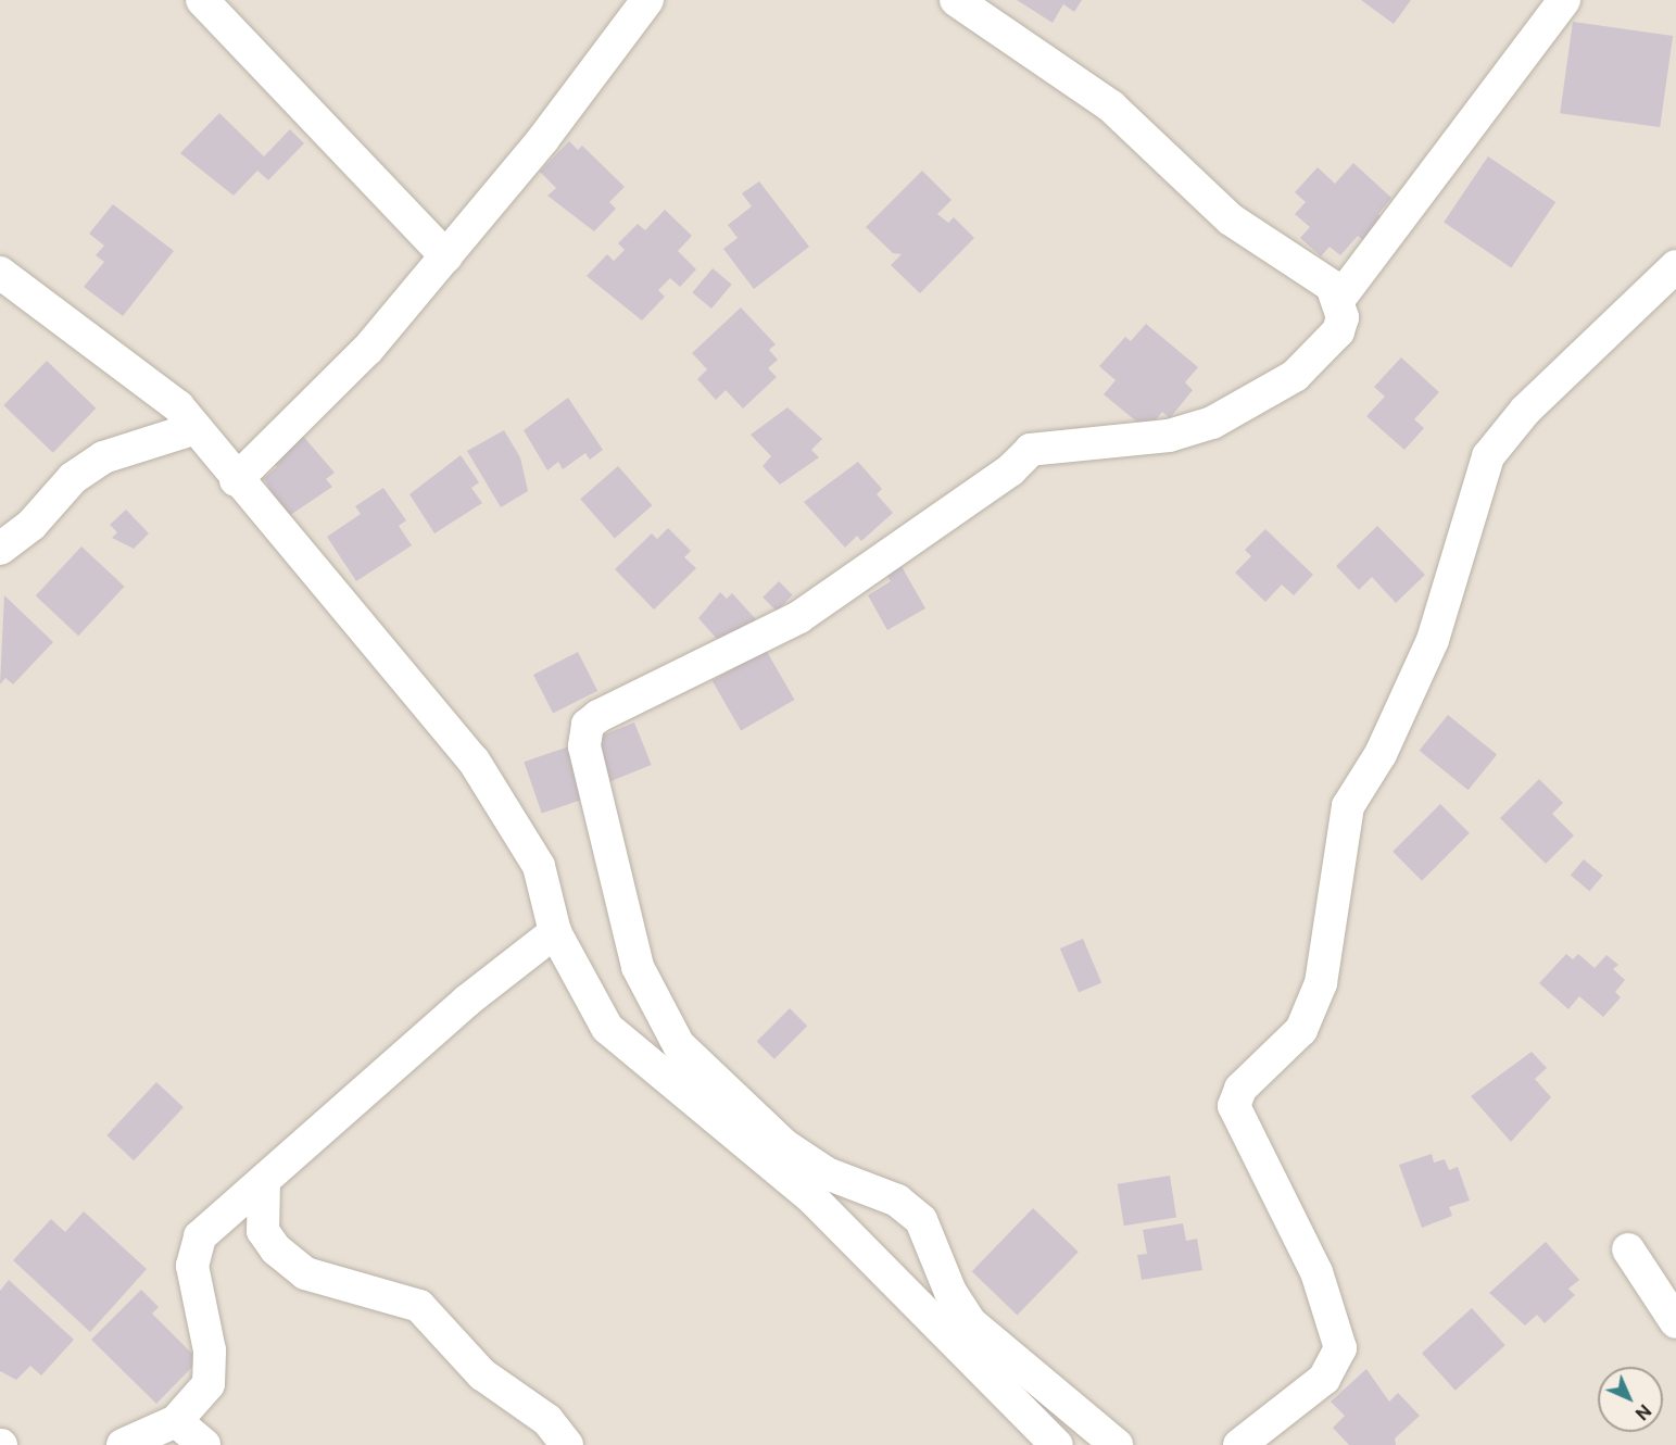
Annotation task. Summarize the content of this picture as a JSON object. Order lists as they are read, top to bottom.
{
  "north": "bottom right"
}
